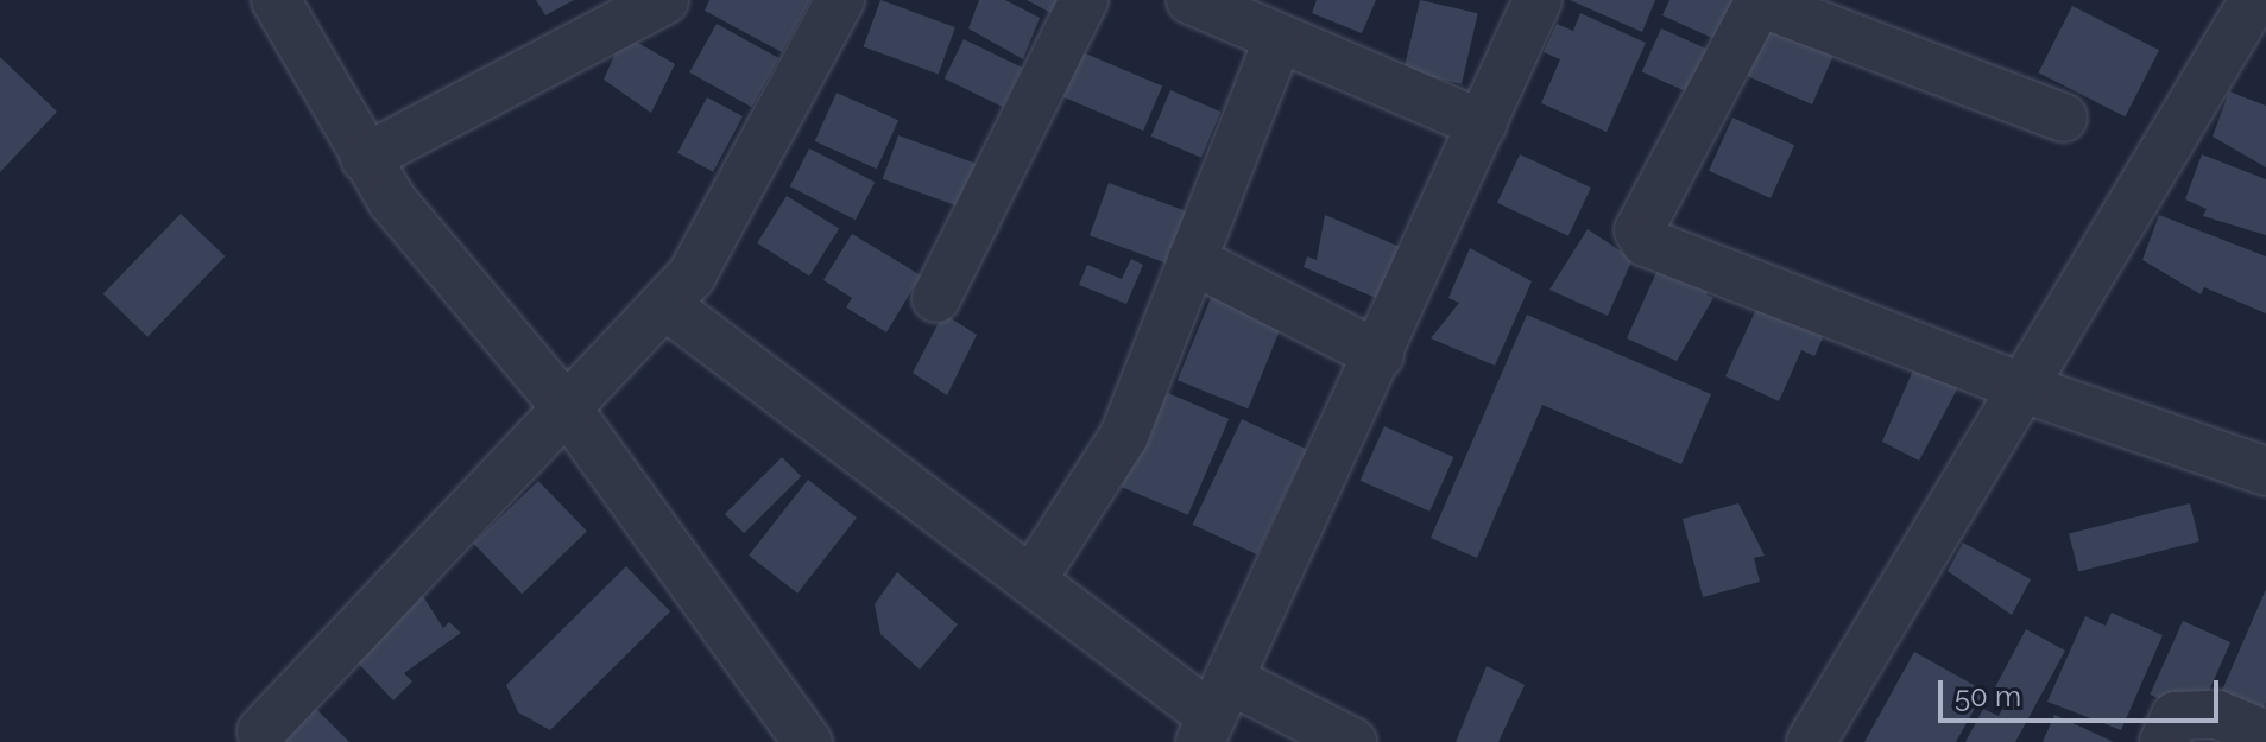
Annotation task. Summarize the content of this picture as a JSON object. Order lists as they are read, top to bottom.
{
  "scale_bar": "50 m"
}
